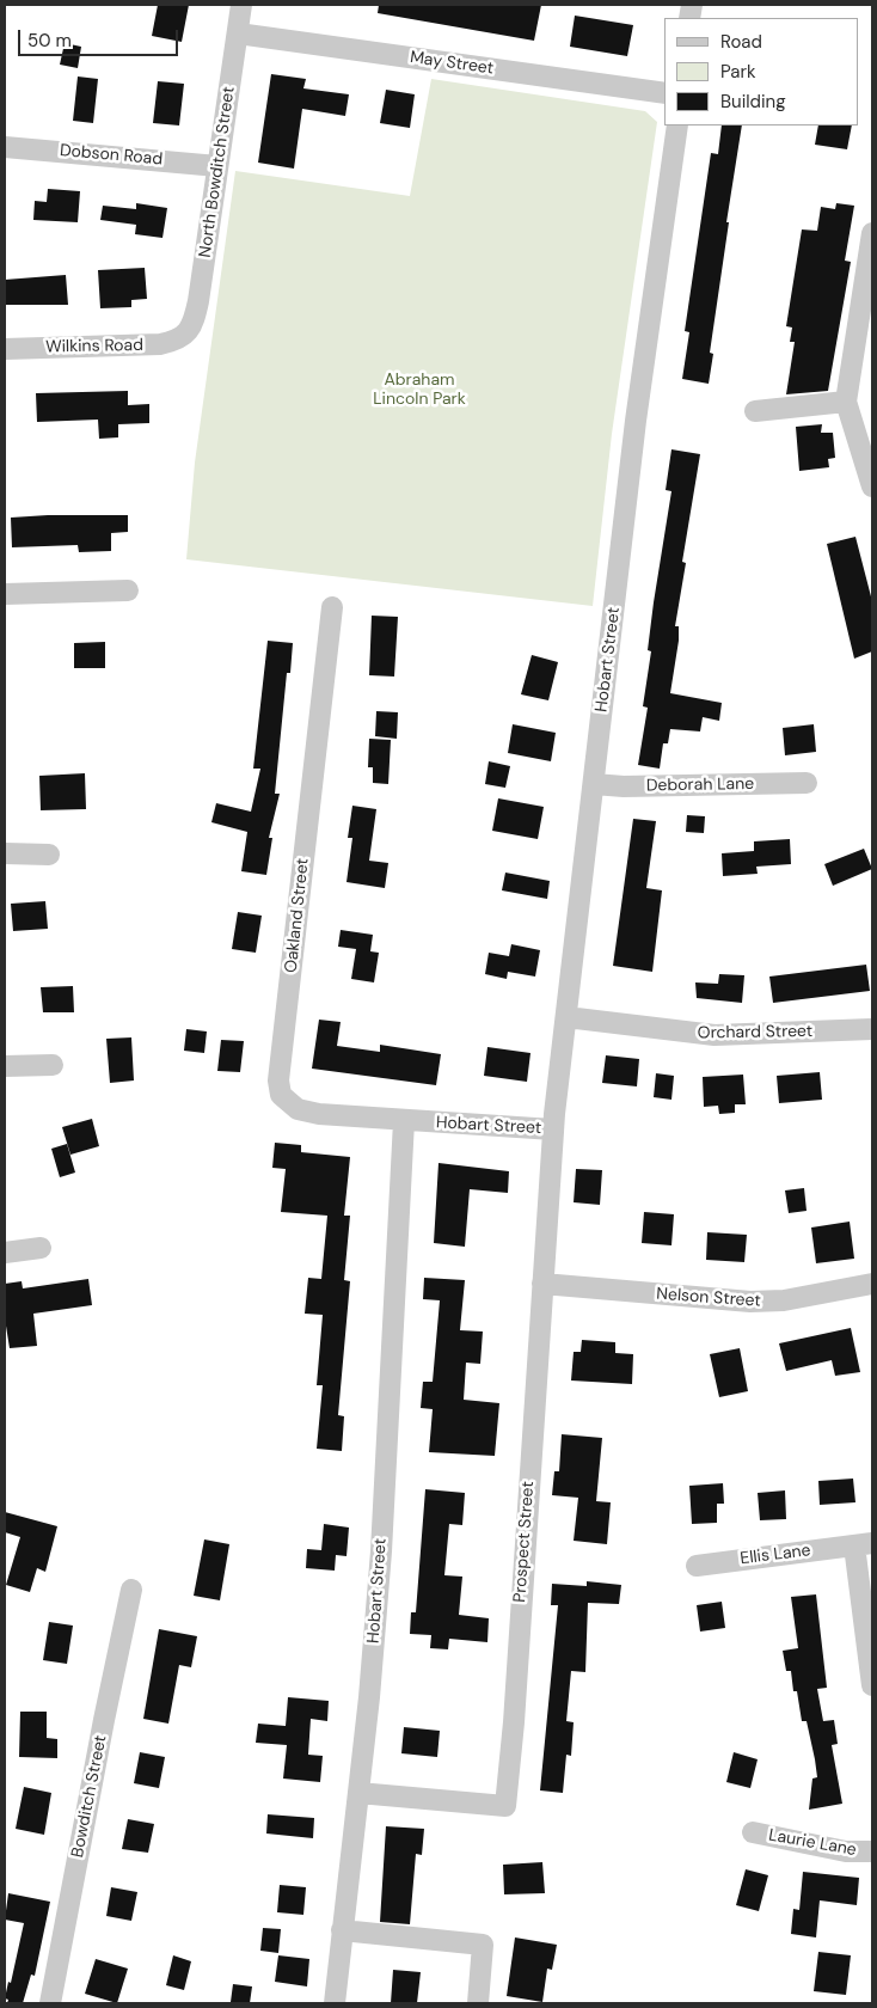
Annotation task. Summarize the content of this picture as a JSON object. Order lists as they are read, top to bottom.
{
  "streets": {
    "street": [
      "May Street",
      "Dobson Road",
      "North Bowditch Street",
      "Wilkins Road",
      "Hobart Street",
      "Deborah Lane",
      "Oakland Street",
      "Orchard Street",
      "Nelson Street",
      "Prospect Street",
      "Ellis Lane",
      "Bowditch Street",
      "Laurie Lane"
    ]
  },
  "crossings": [
    ["May Street", "North Bowditch Street"],
    ["Dobson Road", "North Bowditch Street"],
    ["North Bowditch Street", "Wilkins Road"],
    ["Hobart Street", "Deborah Lane"],
    ["Hobart Street", "Oakland Street"],
    ["Hobart Street", "Orchard Street"],
    ["Hobart Street", "Prospect Street"],
    ["Nelson Street", "Prospect Street"]
  ],
  "parks": ["Abraham Lincoln Park"],
  "legend": ["Road", "Park", "Building"],
  "scale_bar": "50 m"
}
